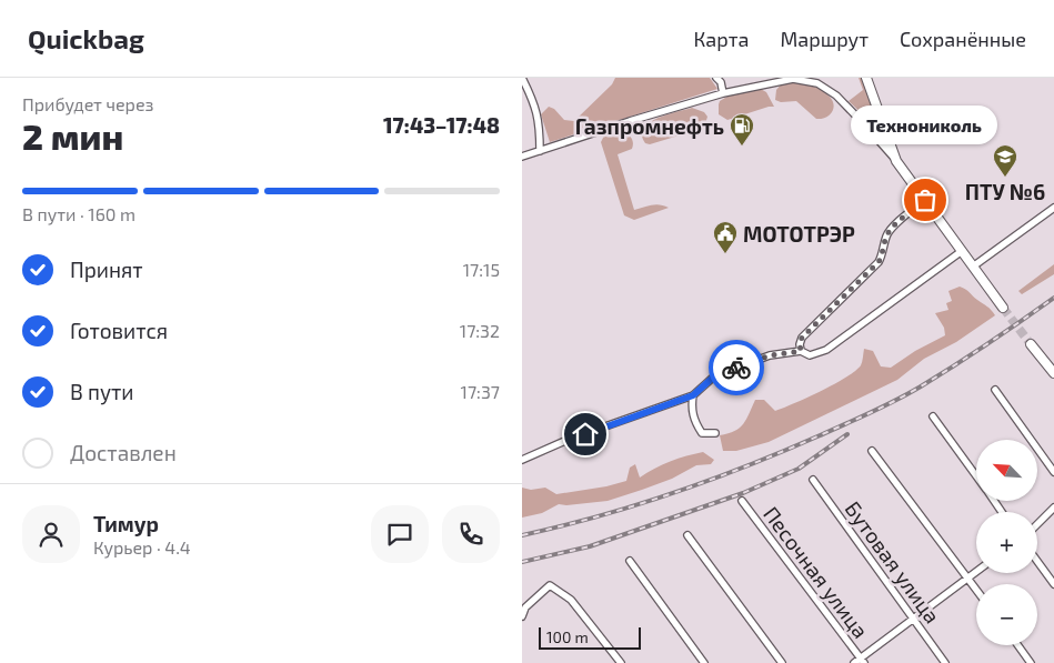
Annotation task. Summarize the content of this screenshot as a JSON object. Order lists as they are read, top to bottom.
{
  "streets": {
    "street": ["Бутовая улица", "Песочная улица"]
  },
  "places": {
    "fuel station": ["Газпромнефть"],
    "school or university": ["ПТУ №6"],
    "other": ["Технониколь"],
    "public building": ["МОТОТРЭР"]
  },
  "scale_bar": "100 m",
  "north": "top left",
  "page": {
    "header": "Quickbag",
    "nav": ["Карта", "Маршрут", "Сохранённые"],
    "heading": ["2 мин", "Прибудет через", "17:43–17:48"],
    "panel": ["Тимур", "Курьер · 4.4"],
    "bubble": "Технониколь",
    "bar": "В пути · 160 m",
    "list": [
      ["Принят", "17:15"],
      ["Готовится", "17:32"],
      ["В пути", "17:37"],
      "Доставлен"
    ],
    "map_buttons": ["+", "−"],
    "scale": "100 m"
  }
}
